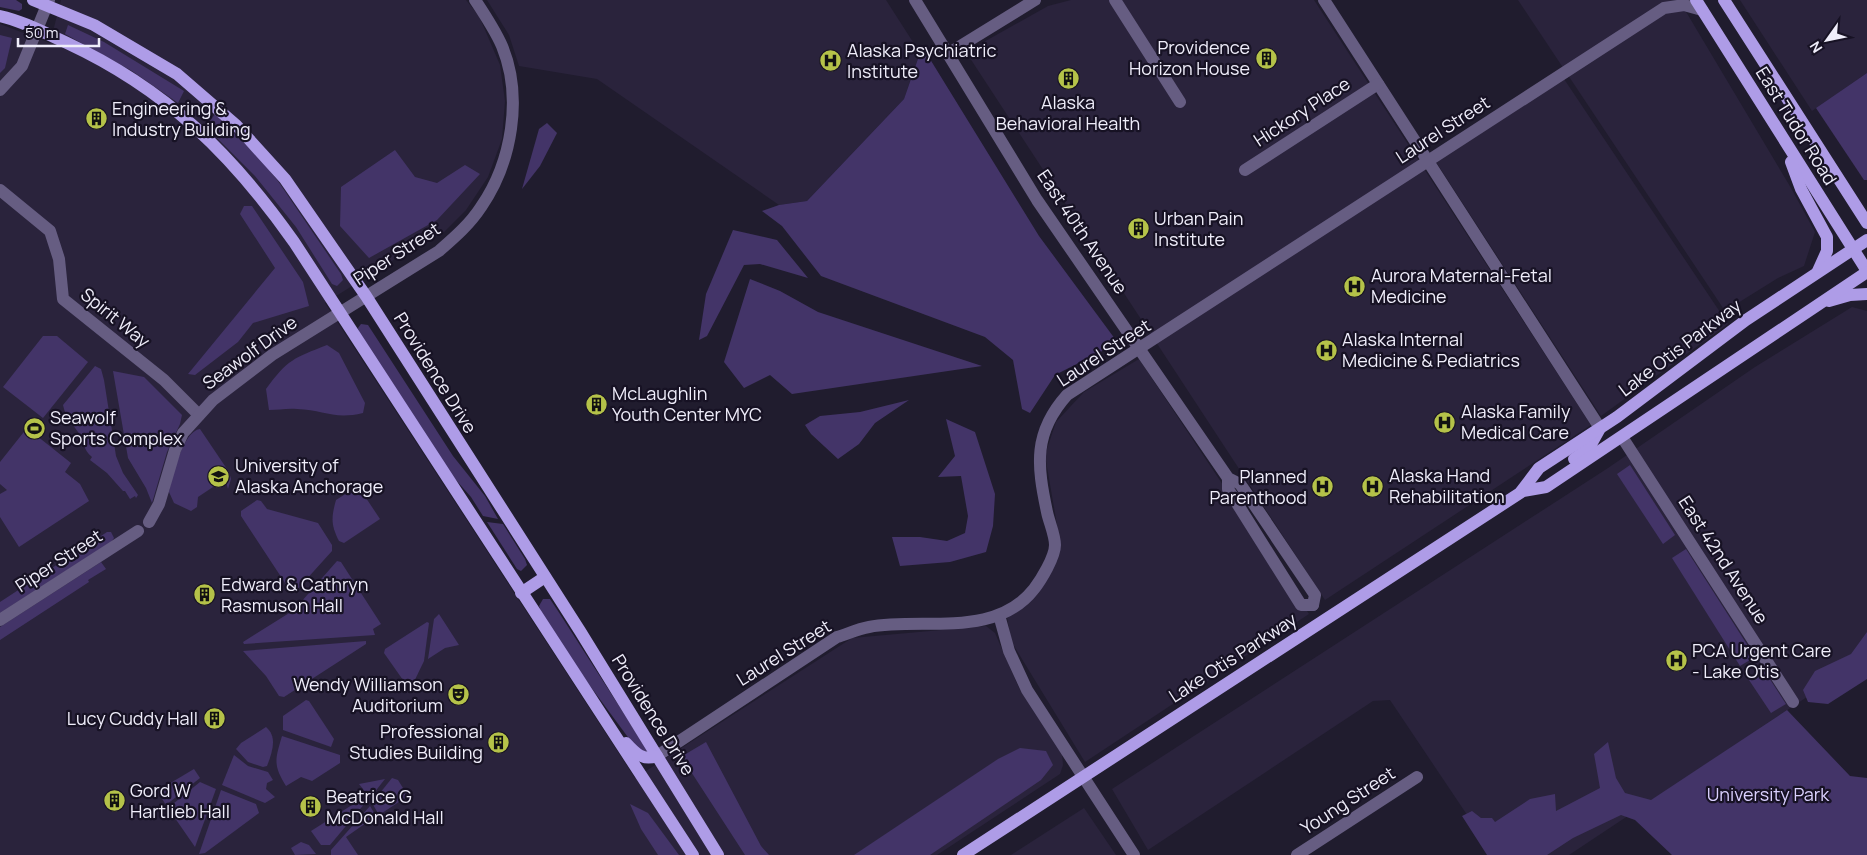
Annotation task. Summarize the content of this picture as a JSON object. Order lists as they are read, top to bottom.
{
  "streets": {
    "main road": ["East Tudor Road", "Lake Otis Parkway", "Providence Drive"],
    "street": [
      "Hickory Place",
      "Laurel Street",
      "East 40th Avenue",
      "Piper Street",
      "Spirit Way",
      "Seawolf Drive",
      "East 42nd Avenue",
      "Young Street"
    ]
  },
  "crossings": [
    ["East Tudor Road", "Laurel Street"],
    ["East Tudor Road", "Lake Otis Parkway"],
    ["Laurel Street", "East 40th Avenue"],
    ["Laurel Street", "Providence Drive"],
    ["East 40th Avenue", "Lake Otis Parkway"],
    ["Piper Street", "Seawolf Drive"],
    ["Piper Street", "Providence Drive"],
    ["Spirit Way", "Seawolf Drive"],
    ["Lake Otis Parkway", "East 42nd Avenue"]
  ],
  "parks": ["University Park"],
  "places": {
    "building": [
      "Providence Horizon House",
      "Alaska Behavioral Health",
      "Engineering & Industry Building",
      "Urban Pain Institute",
      "McLaughlin Youth Center MYC",
      "Edward & Cathryn Rasmuson Hall",
      "Lucy Cuddy Hall",
      "Professional Studies Building",
      "Gord W Hartlieb Hall",
      "Beatrice G McDonald Hall"
    ],
    "hospital": [
      "Alaska Psychiatric Institute",
      "Aurora Maternal-Fetal Medicine",
      "Alaska Internal Medicine & Pediatrics",
      "Alaska Family Medical Care",
      "Alaska Hand Rehabilitation",
      "Planned Parenthood",
      "PCA Urgent Care - Lake Otis"
    ],
    "sports": ["Seawolf Sports Complex"],
    "school or university": ["University of Alaska Anchorage"],
    "theatre": ["Wendy Williamson Auditorium"]
  },
  "scale_bar": "50 m",
  "north": "bottom left"
}
